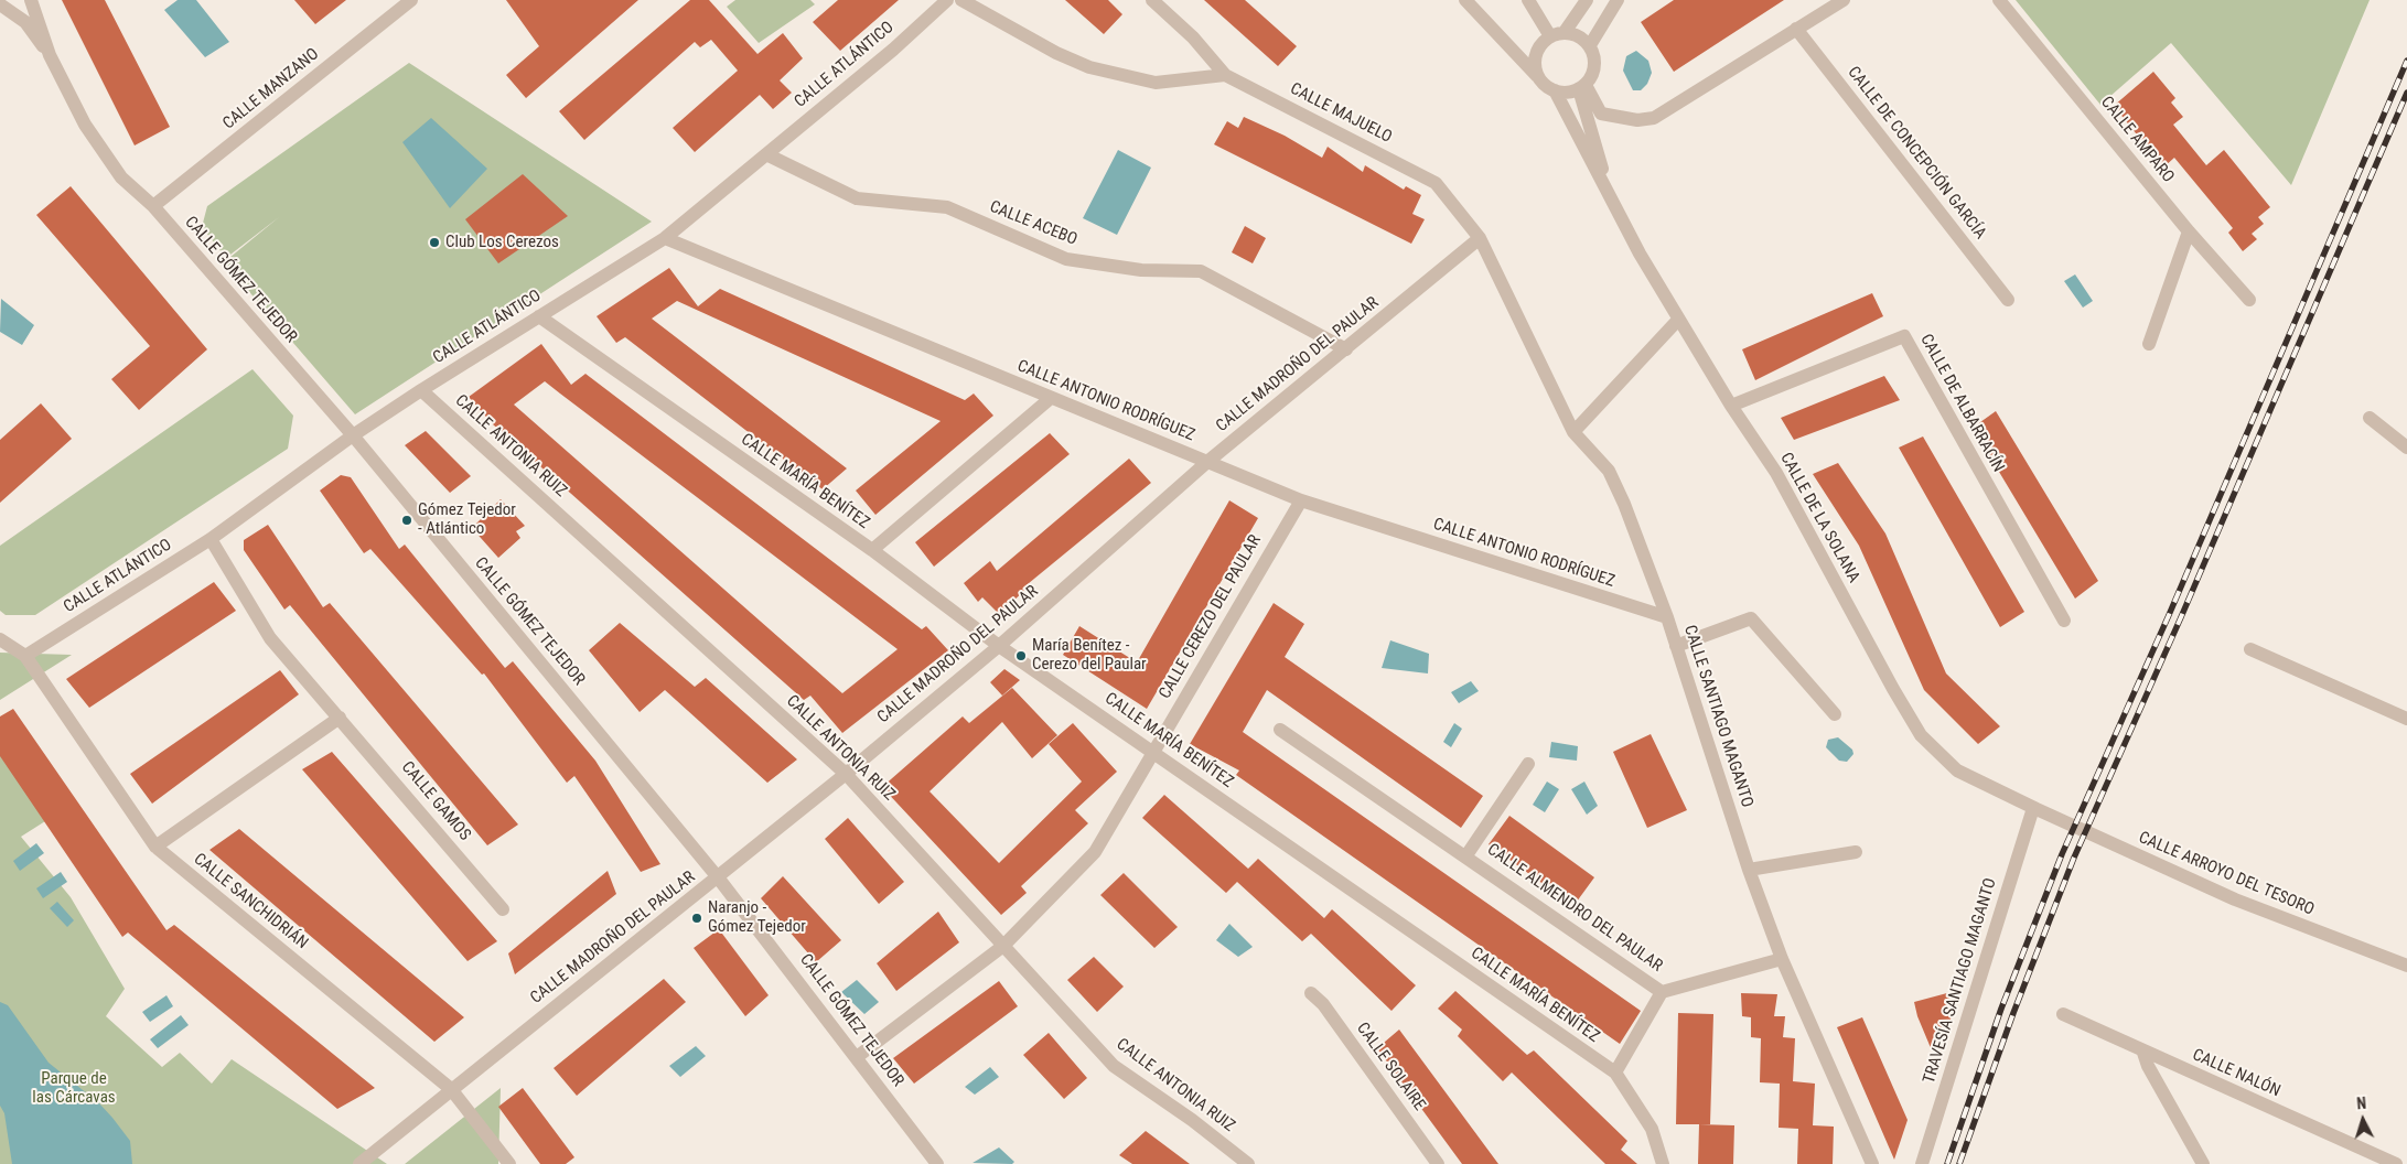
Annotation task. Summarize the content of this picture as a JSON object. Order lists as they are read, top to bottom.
{
  "streets": {
    "street": [
      "CALLE ATLÁNTICO",
      "CALLE MANZANO",
      "CALLE MAJUELO",
      "CALLE AMPARO",
      "CALLE DE CONCEPCIÓN GARCÍA",
      "CALLE ACEBO",
      "CALLE GÓMEZ TEJEDOR",
      "CALLE MADROÑO DEL PAULAR",
      "CALLE ANTONIO RODRÍGUEZ",
      "CALLE DE ALBARRACÍN",
      "CALLE ANTONIA RUIZ",
      "CALLE MARÍA BENÍTEZ",
      "CALLE DE LA SOLANA",
      "CALLE CEREZO DEL PAULAR",
      "CALLE SANTIAGO MAGANTO",
      "CALLE GAMOS",
      "CALLE ARROYO DEL TESORO",
      "CALLE SANCHIDRIÁN",
      "CALLE ALMENDRO DEL PAULAR",
      "TRAVESÍA SANTIAGO MAGANTO",
      "CALLE SOLAIRE",
      "CALLE NALÓN"
    ]
  },
  "crossings": [
    ["CALLE ATLÁNTICO", "CALLE ACEBO"],
    ["CALLE ATLÁNTICO", "CALLE GÓMEZ TEJEDOR"],
    ["CALLE ATLÁNTICO", "CALLE ANTONIO RODRÍGUEZ"],
    ["CALLE ATLÁNTICO", "CALLE ANTONIA RUIZ"],
    ["CALLE ATLÁNTICO", "CALLE MARÍA BENÍTEZ"],
    ["CALLE ATLÁNTICO", "CALLE GAMOS"],
    ["CALLE ATLÁNTICO", "CALLE SANCHIDRIÁN"],
    ["CALLE MANZANO", "CALLE GÓMEZ TEJEDOR"],
    ["CALLE MAJUELO", "CALLE MADROÑO DEL PAULAR"],
    ["CALLE MAJUELO", "CALLE SANTIAGO MAGANTO"],
    ["CALLE ACEBO", "CALLE MADROÑO DEL PAULAR"],
    ["CALLE GÓMEZ TEJEDOR", "CALLE MADROÑO DEL PAULAR"],
    ["CALLE GÓMEZ TEJEDOR", "CALLE CEREZO DEL PAULAR"],
    ["CALLE MADROÑO DEL PAULAR", "CALLE ANTONIO RODRÍGUEZ"],
    ["CALLE MADROÑO DEL PAULAR", "CALLE ANTONIA RUIZ"],
    ["CALLE MADROÑO DEL PAULAR", "CALLE MARÍA BENÍTEZ"],
    ["CALLE MADROÑO DEL PAULAR", "CALLE SANCHIDRIÁN"],
    ["CALLE ANTONIO RODRÍGUEZ", "CALLE CEREZO DEL PAULAR"],
    ["CALLE ANTONIO RODRÍGUEZ", "CALLE SANTIAGO MAGANTO"],
    ["CALLE DE ALBARRACÍN", "CALLE DE LA SOLANA"],
    ["CALLE ANTONIA RUIZ", "CALLE CEREZO DEL PAULAR"],
    ["CALLE MARÍA BENÍTEZ", "CALLE CEREZO DEL PAULAR"],
    ["CALLE DE LA SOLANA", "CALLE ARROYO DEL TESORO"],
    ["CALLE DE LA SOLANA", "TRAVESÍA SANTIAGO MAGANTO"],
    ["CALLE ARROYO DEL TESORO", "TRAVESÍA SANTIAGO MAGANTO"]
  ],
  "parks": ["Parque de las Cárcavas"],
  "places": [
    "Club Los Cerezos",
    "Gómez Tejedor - Atlántico",
    "María Benítez - Cerezo del Paular",
    "Naranjo - Gómez Tejedor"
  ],
  "north": "top"
}
